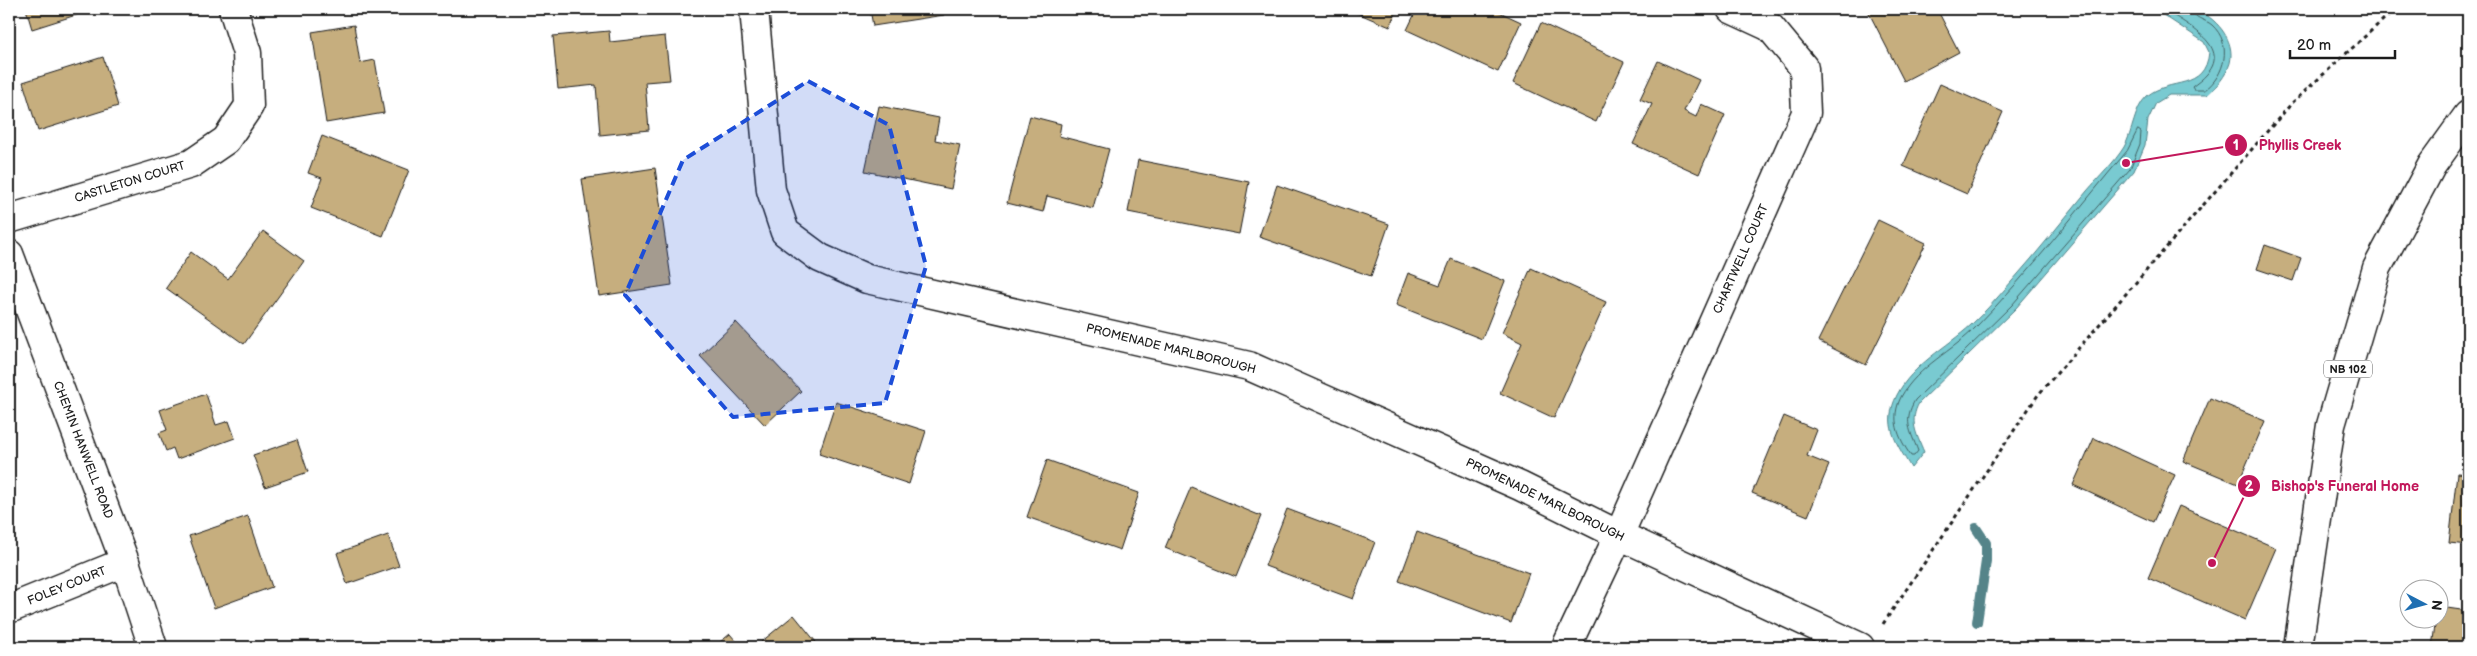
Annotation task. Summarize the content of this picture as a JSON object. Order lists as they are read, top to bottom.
{
  "streets": {
    "street": [
      "CASTLETON COURT",
      "CHARTWELL COURT",
      "PROMENADE MARLBOROUGH",
      "NB 102",
      "CHEMIN HANWELL ROAD",
      "FOLEY COURT"
    ]
  },
  "crossings": [
    ["CHARTWELL COURT", "PROMENADE MARLBOROUGH"],
    ["CHEMIN HANWELL ROAD", "FOLEY COURT"]
  ],
  "places": ["Phyllis Creek", "Bishop's Funeral Home"],
  "scale_bar": "20 m",
  "north": "right"
}
